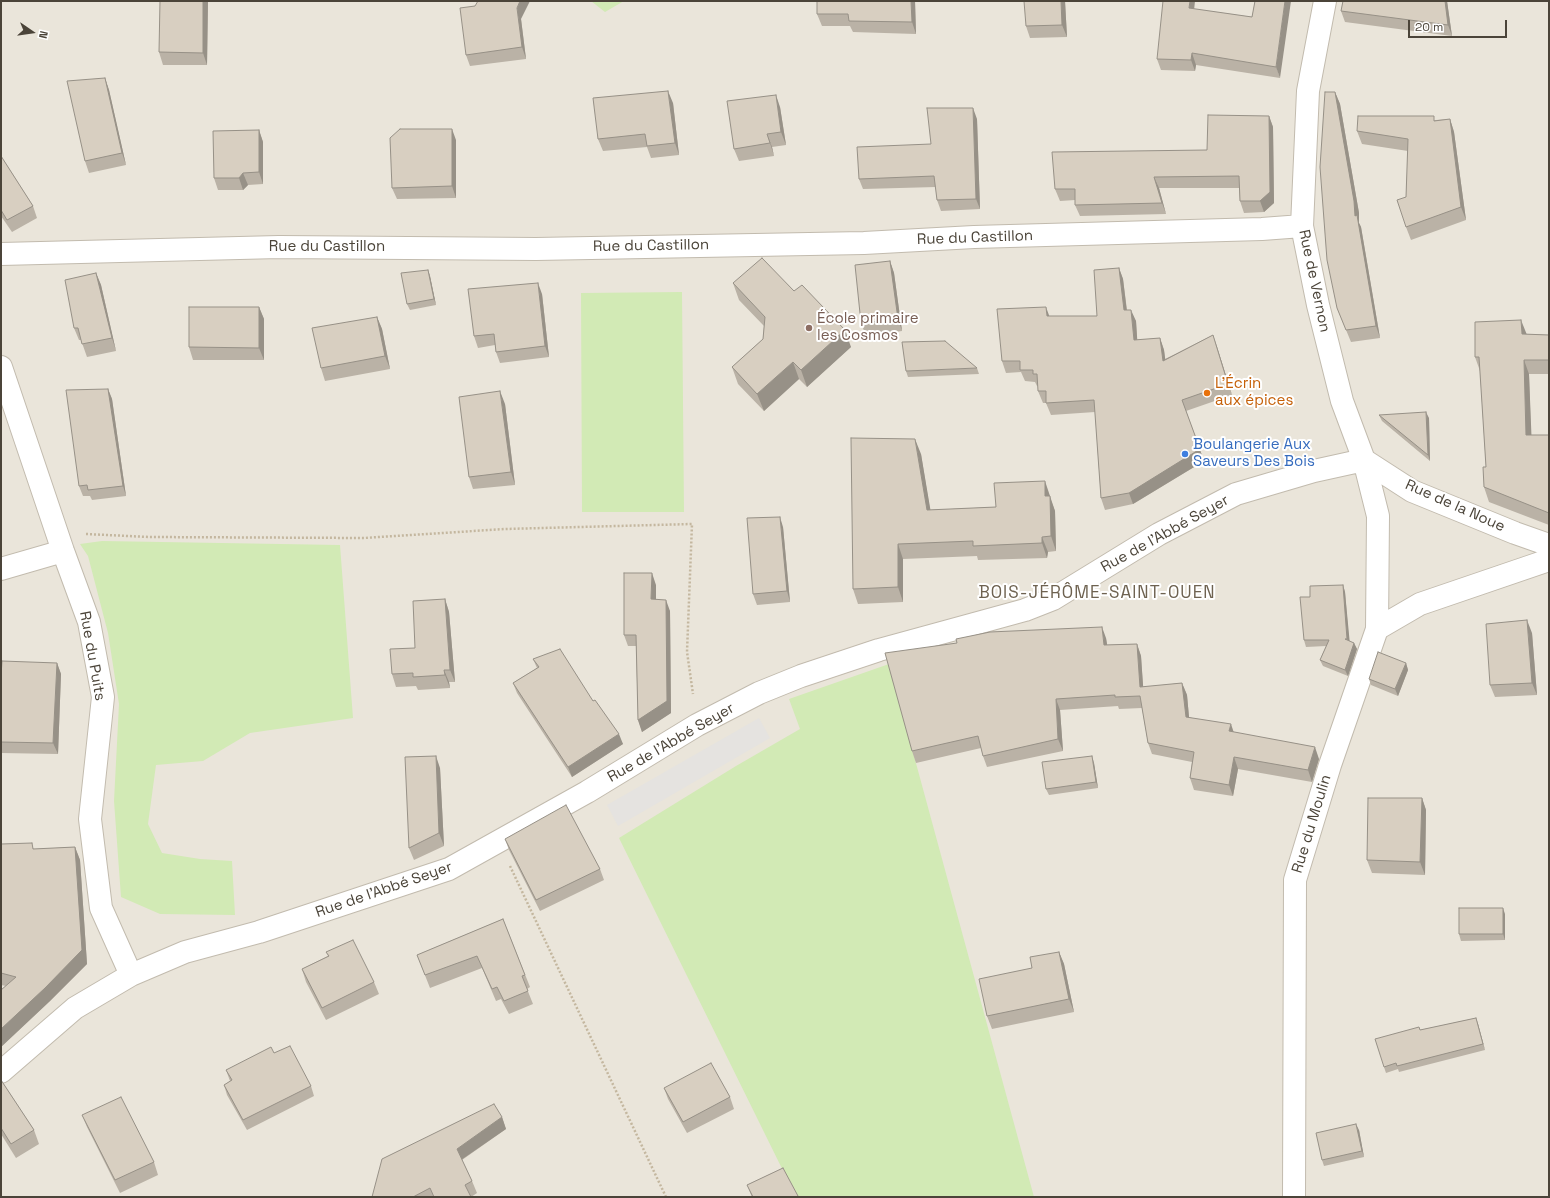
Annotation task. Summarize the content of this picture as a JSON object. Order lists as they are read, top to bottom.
{
  "streets": {
    "street": [
      "Rue du Castillon",
      "Rue de Vernon",
      "Rue de la Noue",
      "Rue de l'Abbé Seyer",
      "Rue du Puits",
      "Rue du Moulin"
    ]
  },
  "crossings": [
    ["Rue du Castillon", "Rue de Vernon"],
    ["Rue de Vernon", "Rue de la Noue"],
    ["Rue de Vernon", "Rue de l'Abbé Seyer"],
    ["Rue de Vernon", "Rue du Moulin"],
    ["Rue de la Noue", "Rue de l'Abbé Seyer"],
    ["Rue de la Noue", "Rue du Moulin"],
    ["Rue de l'Abbé Seyer", "Rue du Puits"],
    ["Rue de l'Abbé Seyer", "Rue du Moulin"]
  ],
  "districts": ["BOIS-JÉRÔME-SAINT-OUEN"],
  "places": ["École primaire les Cosmos", "L'Écrin aux épices", "Boulangerie Aux Saveurs Des Bois"],
  "scale_bar": "20 m",
  "north": "right"
}
